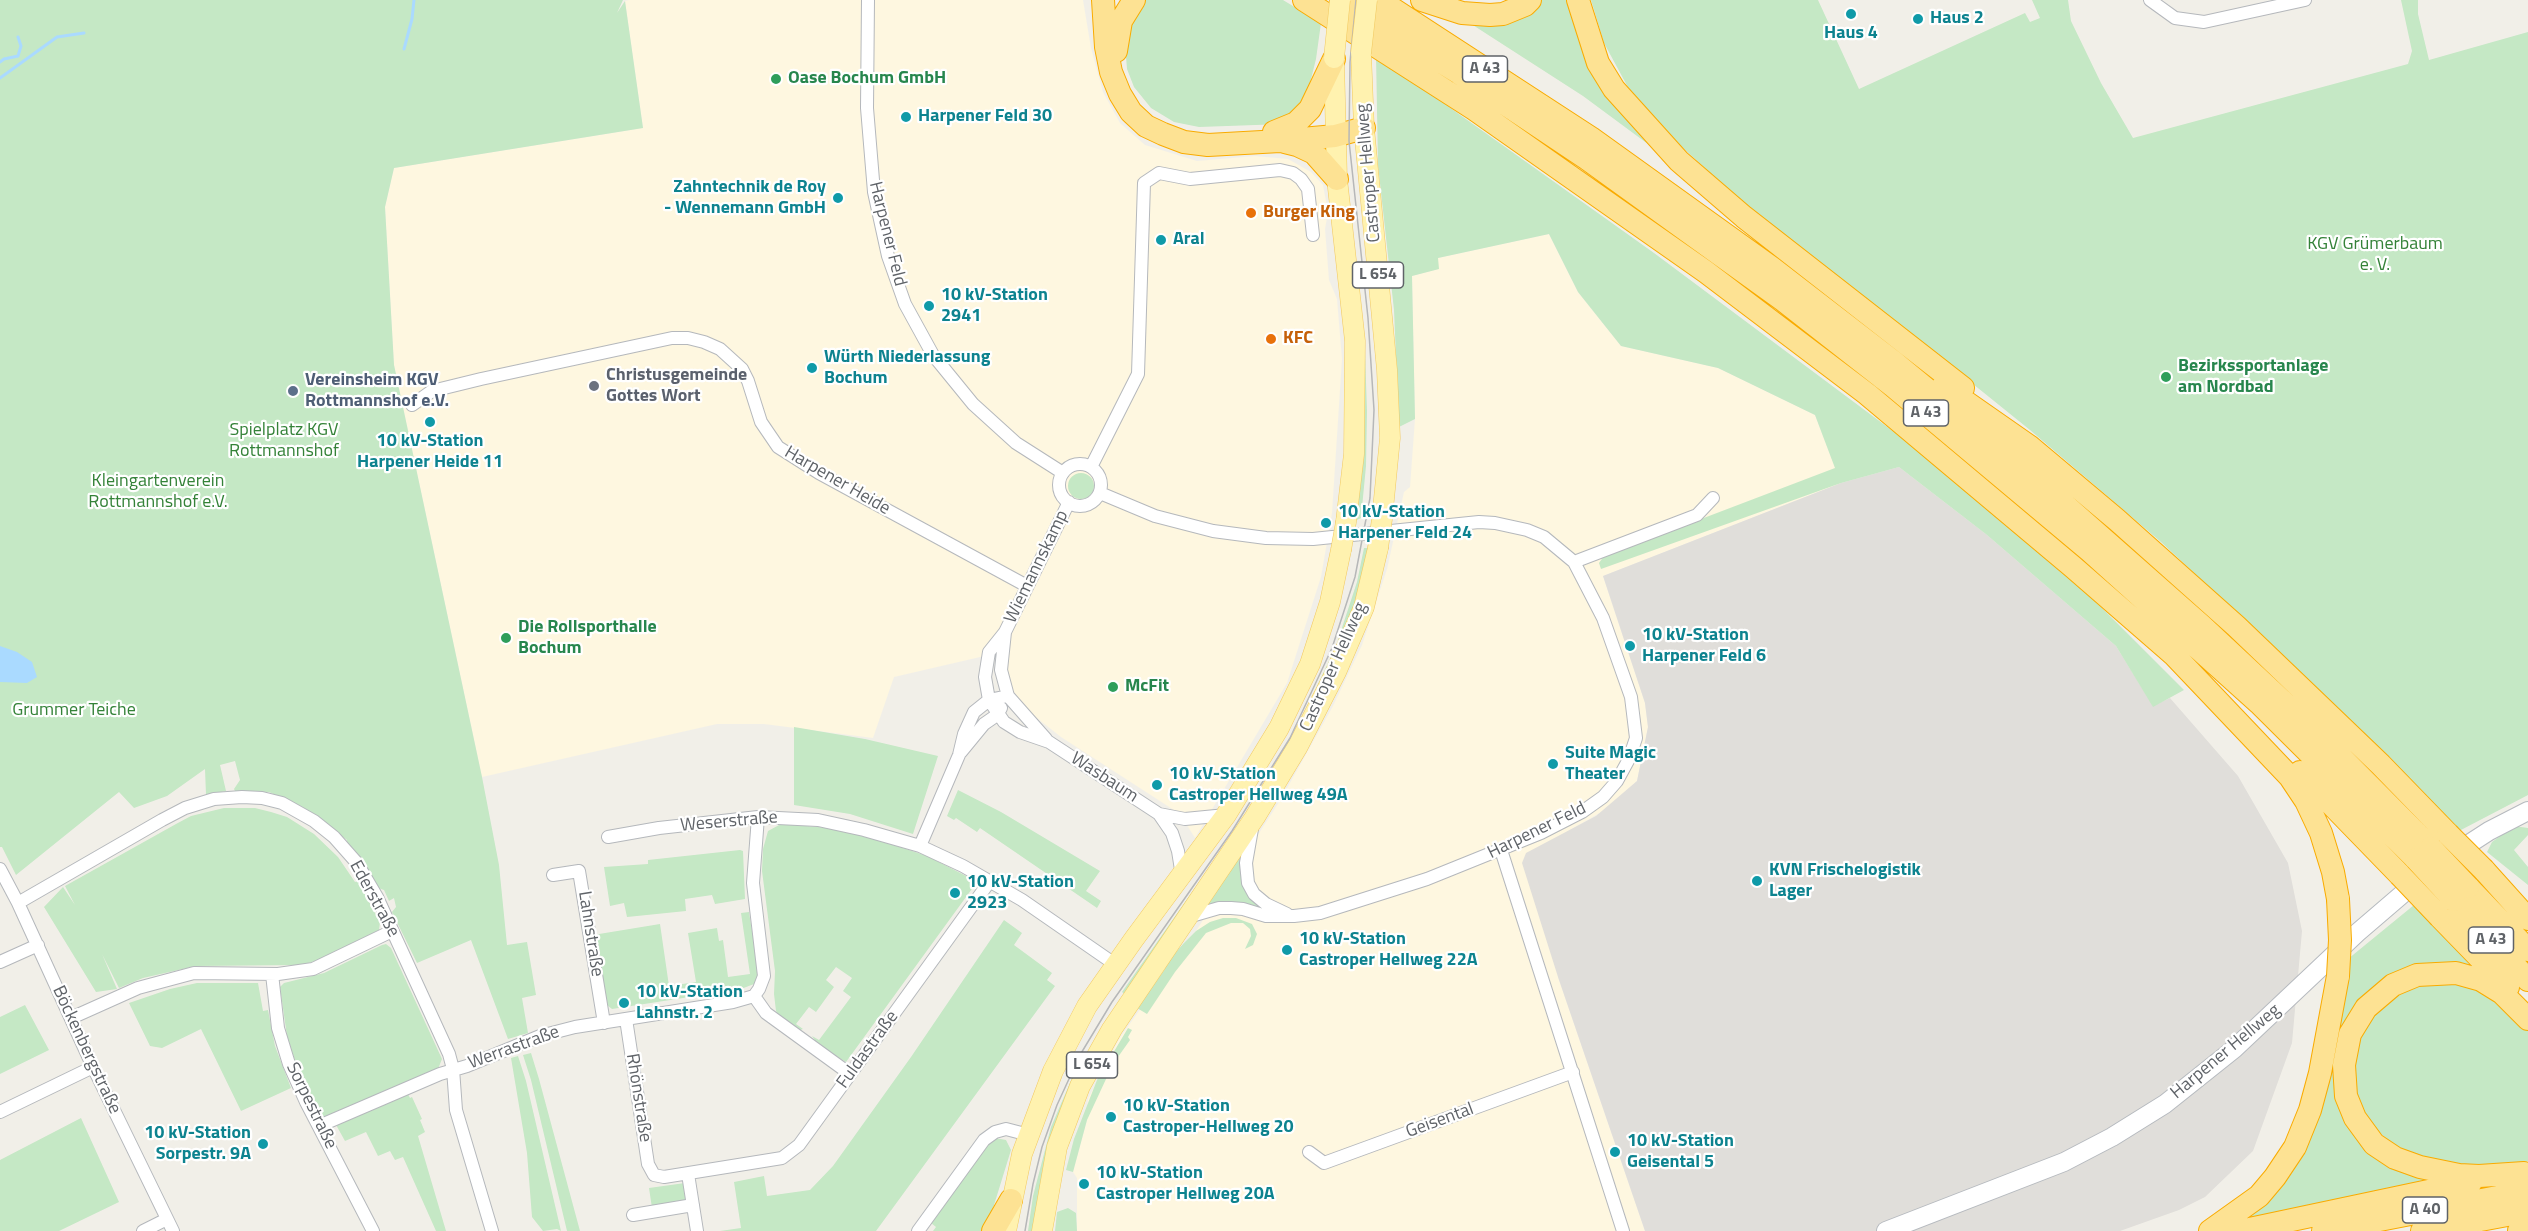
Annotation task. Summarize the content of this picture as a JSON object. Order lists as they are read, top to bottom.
{
  "streets": {
    "highway": ["A 43", "A 40"],
    "main road": ["Castroper Hellweg", "L 654", "Harpener Hellweg"],
    "street": [
      "Harpener Feld",
      "Harpener Heide",
      "Wiemannskamp",
      "Wasbaum",
      "Weserstraße",
      "Ederstraße",
      "Lahnstraße",
      "Werrastraße",
      "Böckenbergstraße",
      "Fuldastraße",
      "Rhönstraße",
      "Sorpestraße",
      "Geisental"
    ]
  },
  "crossings": [
    ["A 43", "Castroper Hellweg"],
    ["Castroper Hellweg", "Harpener Feld"],
    ["Castroper Hellweg", "Wasbaum"],
    ["Castroper Hellweg", "Weserstraße"],
    ["Harpener Feld", "Wiemannskamp"],
    ["Harpener Heide", "Wiemannskamp"],
    ["Wiemannskamp", "Wasbaum"],
    ["Weserstraße", "Fuldastraße"],
    ["Ederstraße", "Werrastraße"],
    ["Ederstraße", "Böckenbergstraße"],
    ["Lahnstraße", "Werrastraße"],
    ["Werrastraße", "Rhönstraße"],
    ["Werrastraße", "Sorpestraße"],
    ["Fuldastraße", "Rhönstraße"]
  ],
  "parks": [
    "KGV Grümerbaum e. V.",
    "Spielplatz KGV Rottmannshof",
    "Kleingartenverein Rottmannshof e.V.",
    "Grummer Teiche"
  ],
  "places": [
    "Haus 4",
    "Haus 2",
    "Oase Bochum GmbH",
    "Harpener Feld 30",
    "Zahntechnik de Roy - Wennemann GmbH",
    "Burger King",
    "Aral",
    "10 kV-Station 2941",
    "KFC",
    "Würth Niederlassung Bochum",
    "Bezirkssportanlage am Nordbad",
    "Christusgemeinde Gottes Wort",
    "Vereinsheim KGV Rottmannshof e.V.",
    "10 kV-Station Harpener Heide 11",
    "10 kV-Station Harpener Feld 24",
    "Die Rollsporthalle Bochum",
    "10 kV-Station Harpener Feld 6",
    "McFit",
    "Suite Magic Theater",
    "10 kV-Station Castroper Hellweg 49A",
    "KVN Frischelogistik Lager",
    "10 kV-Station 2923",
    "10 kV-Station Castroper Hellweg 22A",
    "10 kV-Station Lahnstr. 2",
    "10 kV-Station Castroper-Hellweg 20",
    "10 kV-Station Sorpestr. 9A",
    "10 kV-Station Geisental 5",
    "10 kV-Station Castroper Hellweg 20A"
  ]
}
